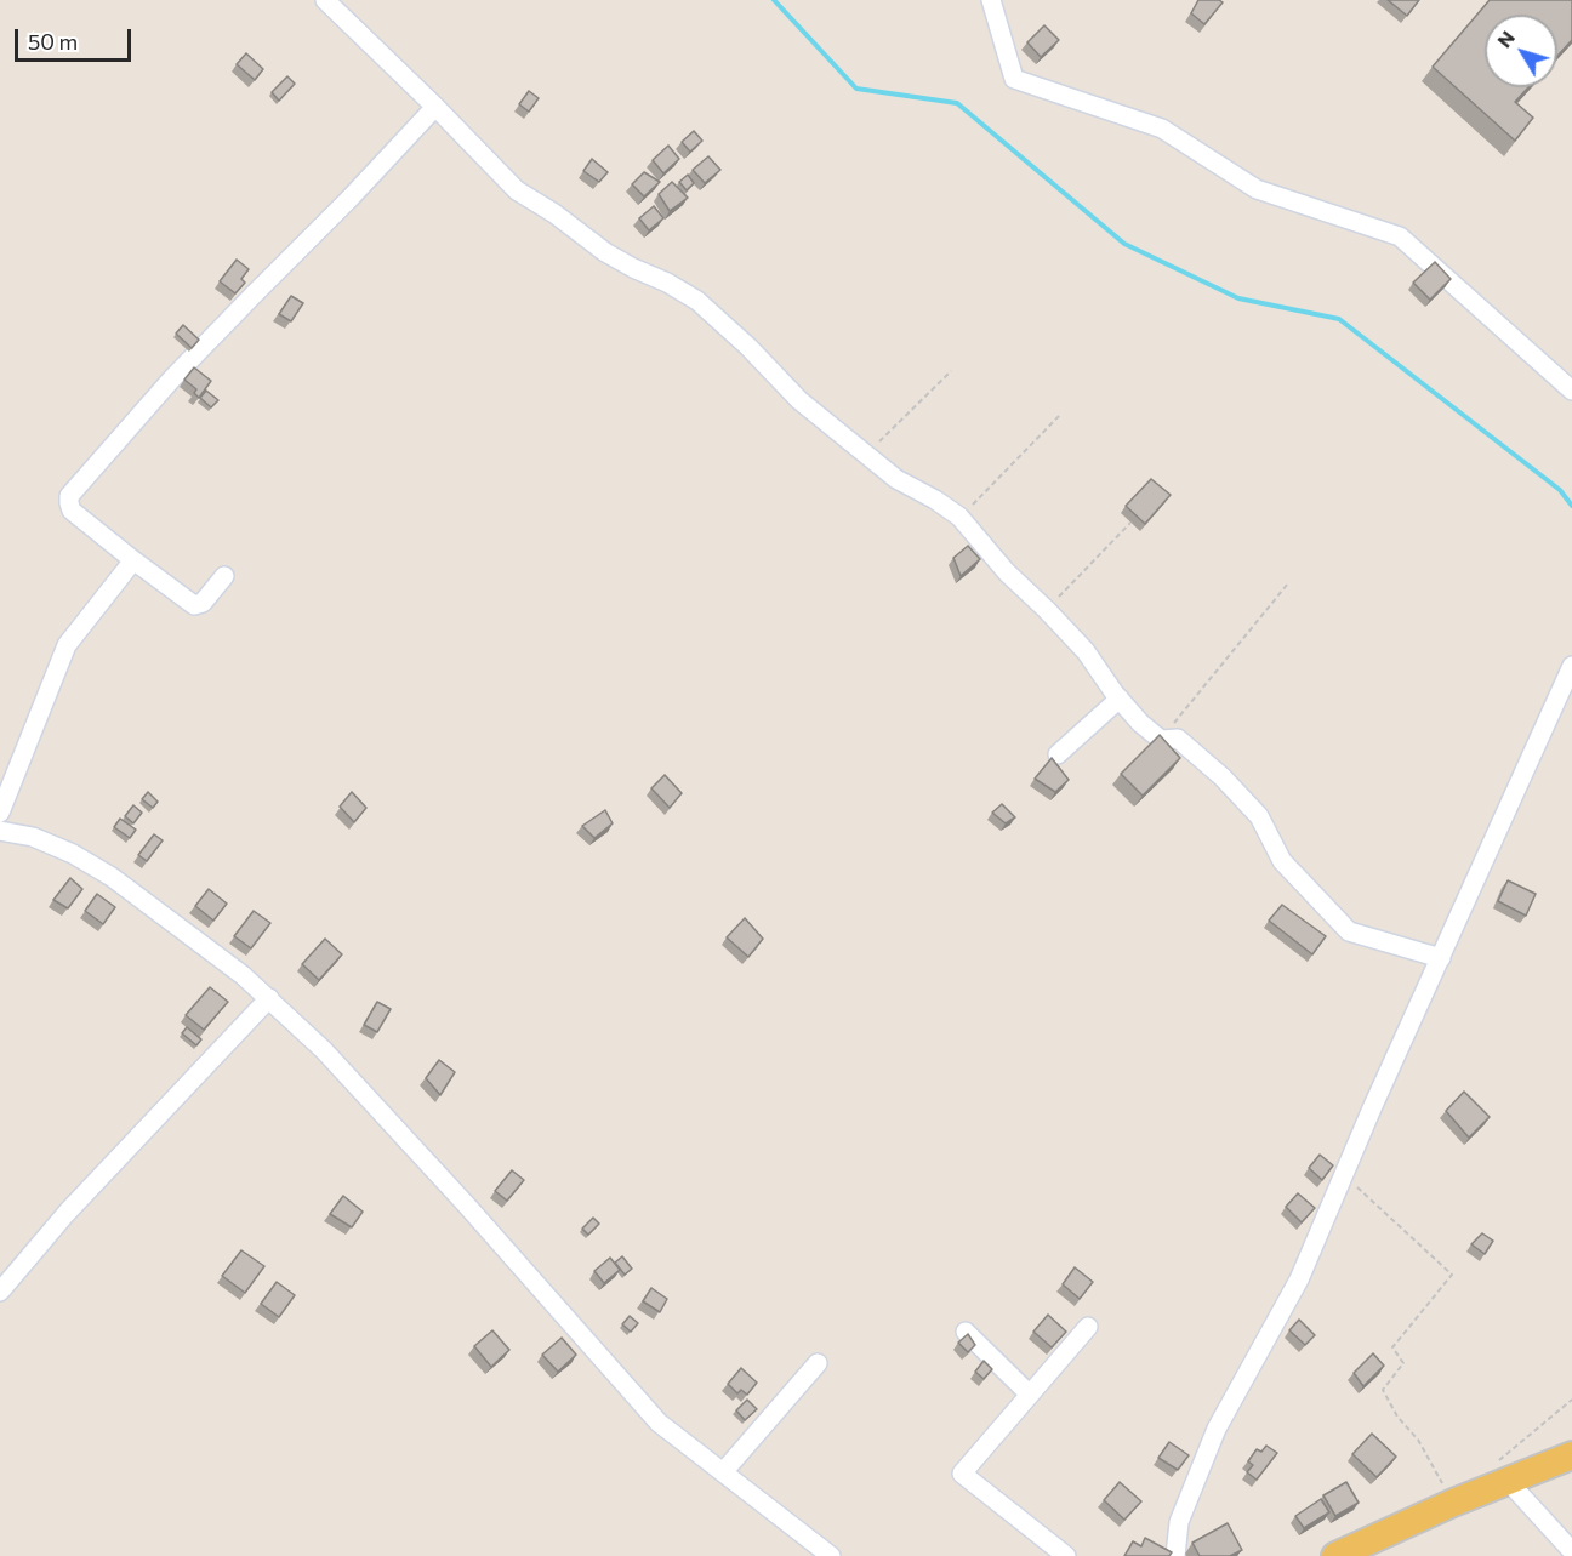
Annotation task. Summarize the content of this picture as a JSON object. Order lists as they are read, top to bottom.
{
  "scale_bar": "50 m",
  "north": "top left"
}
